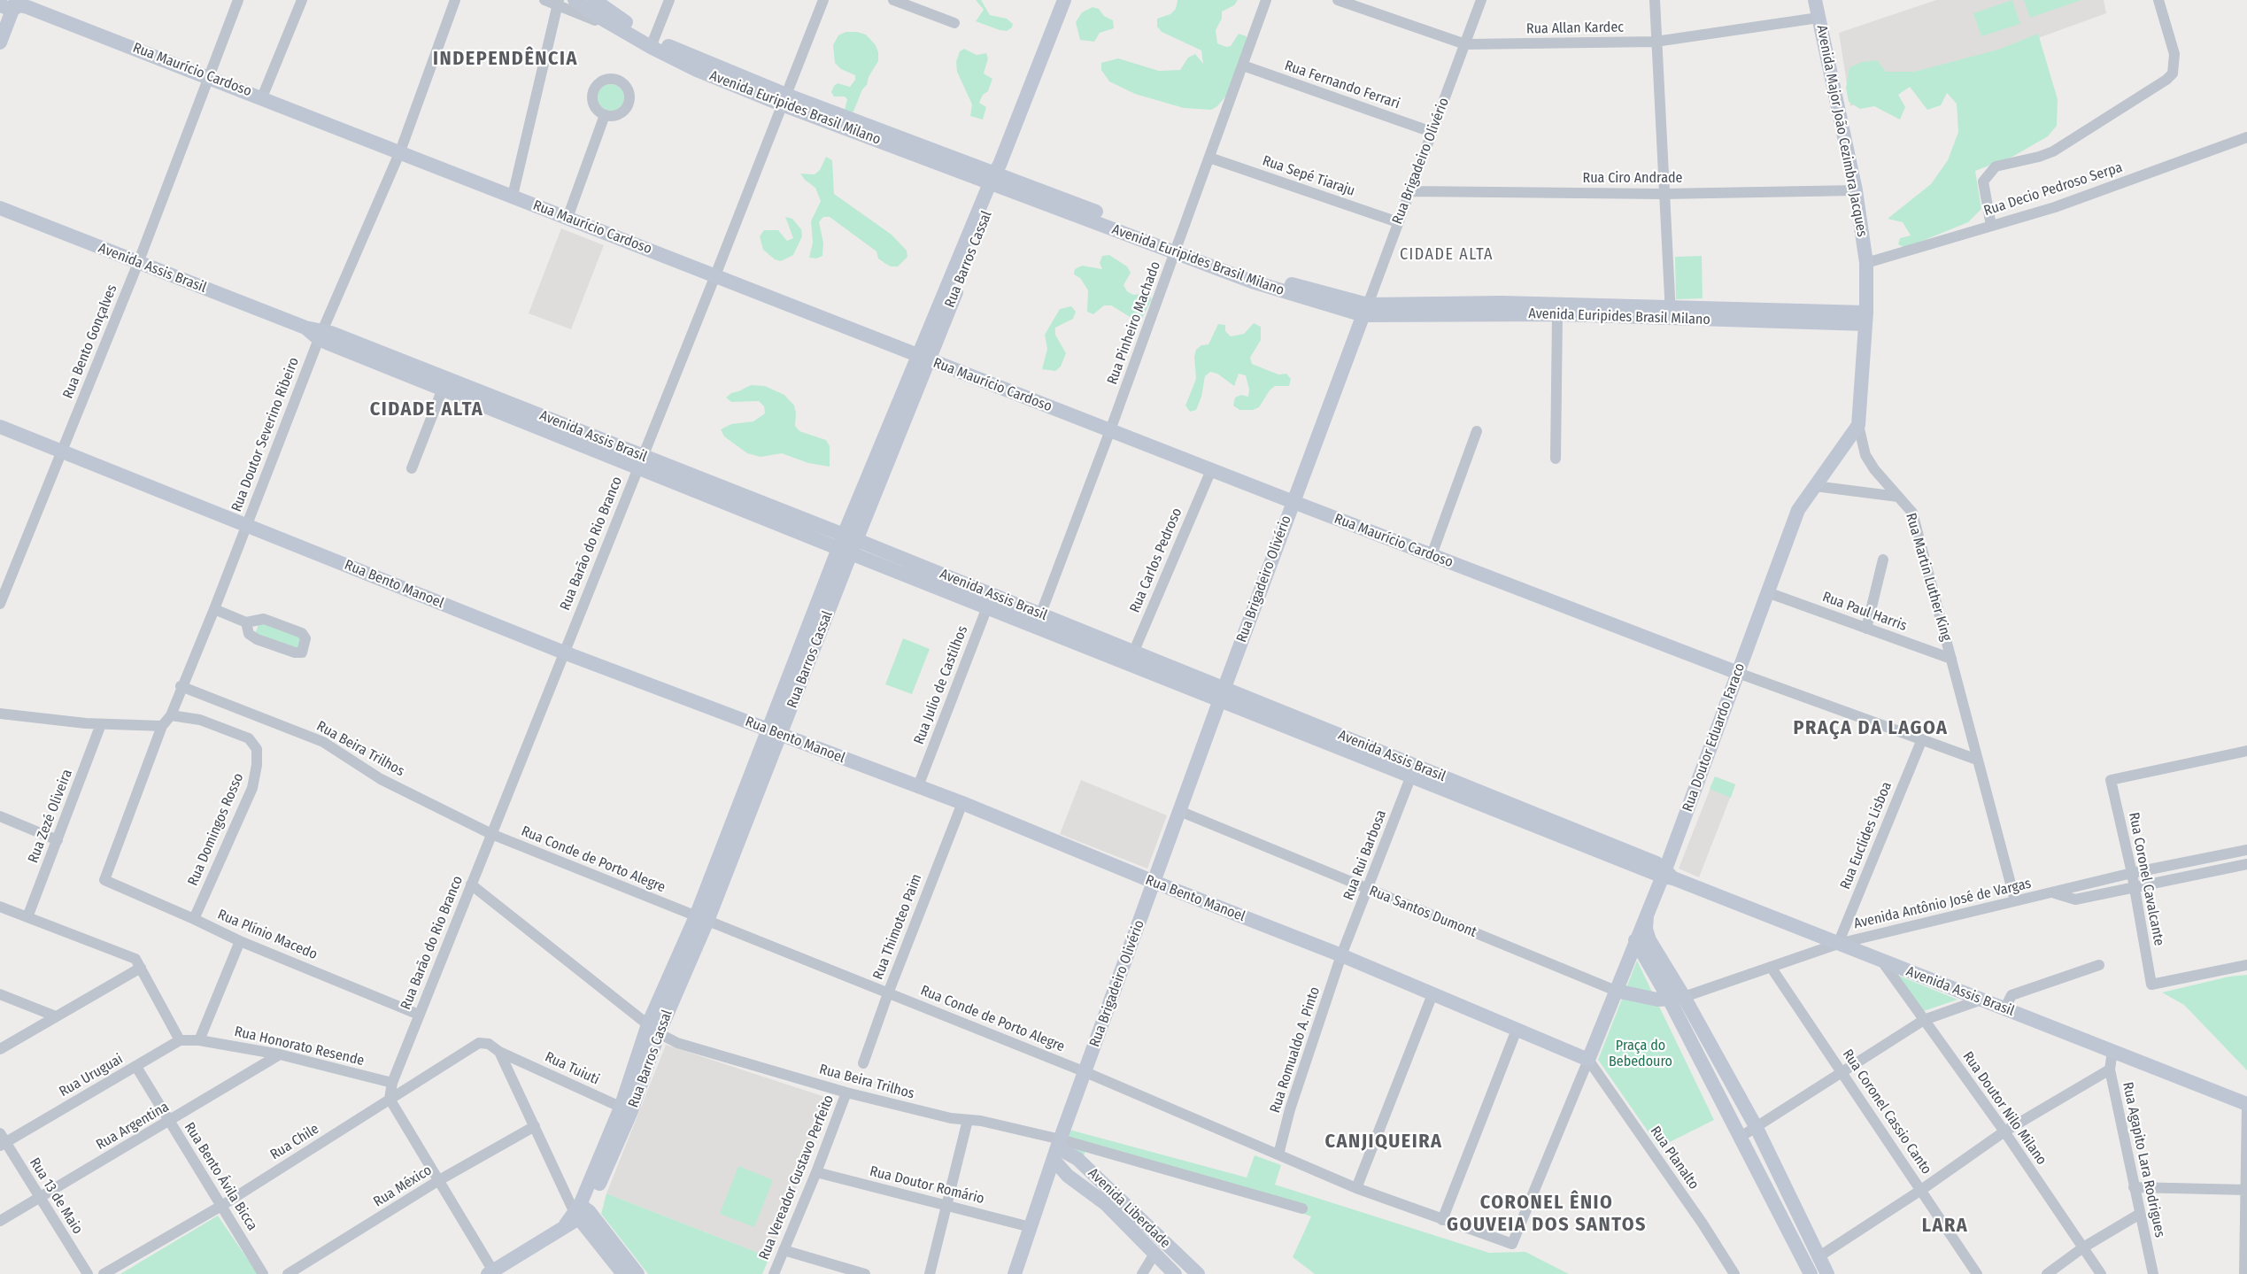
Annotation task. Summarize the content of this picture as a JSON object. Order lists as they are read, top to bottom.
{
  "streets": {
    "street": [
      "Rua Allan Kardec",
      "Rua Maurício Cardoso",
      "Rua Fernando Ferrari",
      "Avenida Euripides Brasil Milano",
      "Avenida Major João Cezimbra Jacques",
      "Rua Brigadeiro Olivério",
      "Rua Sepé Tiaraju",
      "Rua Ciro Andrade",
      "Rua Decio Pedroso Serpa",
      "Rua Barros Cassal",
      "Avenida Assis Brasil",
      "Rua Pinheiro Machado",
      "Rua Bento Gonçalves",
      "Rua Doutor Severino Ribeiro",
      "Rua Barão do Rio Branco",
      "Rua Carlos Pedroso",
      "Rua Martin Luther King",
      "Rua Bento Manoel",
      "Rua Paul Harris",
      "Rua Julio de Castilhos",
      "Rua Doutor Eduardo Faraco",
      "Rua Beira Trilhos",
      "Rua Zezé Oliveira",
      "Rua Domingos Rosso",
      "Rua Euclides Lisboa",
      "Rua Rui Barbosa",
      "Rua Conde de Porto Alegre",
      "Rua Coronel Cavalcante",
      "Avenida Antônio José de Vargas",
      "Rua Santos Dumont",
      "Rua Thimoteo Paim",
      "Rua Plínio Macedo",
      "Rua Honorato Resende",
      "Rua Romualdo A. Pinto",
      "Rua Tuiuti",
      "Rua Uruguai",
      "Rua Doutor Nilo Milano",
      "Rua Coronel Cassio Canto",
      "Rua Argentina",
      "Rua Chile",
      "Rua Planalto",
      "Rua Agapito Lara Rodrigues",
      "Rua Bento Ávila Bicca",
      "Rua Vereador Gustavo Perfeito",
      "Rua Doutor Romário",
      "Rua México",
      "Rua 13 de Maio",
      "Avenida Liberdade"
    ]
  },
  "crossings": [
    ["Rua Allan Kardec", "Avenida Major João Cezimbra Jacques"],
    ["Rua Allan Kardec", "Rua Brigadeiro Olivério"],
    ["Rua Maurício Cardoso", "Rua Brigadeiro Olivério"],
    ["Rua Maurício Cardoso", "Rua Barros Cassal"],
    ["Rua Maurício Cardoso", "Rua Pinheiro Machado"],
    ["Rua Maurício Cardoso", "Rua Bento Gonçalves"],
    ["Rua Maurício Cardoso", "Rua Doutor Severino Ribeiro"],
    ["Rua Maurício Cardoso", "Rua Barão do Rio Branco"],
    ["Rua Maurício Cardoso", "Rua Carlos Pedroso"],
    ["Rua Maurício Cardoso", "Rua Martin Luther King"],
    ["Rua Maurício Cardoso", "Rua Doutor Eduardo Faraco"],
    ["Rua Maurício Cardoso", "Rua Euclides Lisboa"],
    ["Rua Fernando Ferrari", "Rua Brigadeiro Olivério"],
    ["Rua Fernando Ferrari", "Rua Pinheiro Machado"],
    ["Avenida Euripides Brasil Milano", "Rua Brigadeiro Olivério"],
    ["Avenida Euripides Brasil Milano", "Rua Barros Cassal"],
    ["Avenida Euripides Brasil Milano", "Rua Pinheiro Machado"],
    ["Avenida Euripides Brasil Milano", "Rua Barão do Rio Branco"],
    ["Avenida Euripides Brasil Milano", "Rua Martin Luther King"],
    ["Avenida Major João Cezimbra Jacques", "Rua Ciro Andrade"],
    ["Avenida Major João Cezimbra Jacques", "Rua Decio Pedroso Serpa"],
    ["Avenida Major João Cezimbra Jacques", "Rua Martin Luther King"],
    ["Rua Brigadeiro Olivério", "Rua Sepé Tiaraju"],
    ["Rua Brigadeiro Olivério", "Rua Ciro Andrade"],
    ["Rua Brigadeiro Olivério", "Avenida Assis Brasil"],
    ["Rua Brigadeiro Olivério", "Rua Bento Manoel"],
    ["Rua Brigadeiro Olivério", "Rua Beira Trilhos"],
    ["Rua Brigadeiro Olivério", "Rua Conde de Porto Alegre"],
    ["Rua Brigadeiro Olivério", "Rua Santos Dumont"],
    ["Rua Brigadeiro Olivério", "Rua Doutor Romário"],
    ["Rua Brigadeiro Olivério", "Avenida Liberdade"],
    ["Rua Sepé Tiaraju", "Rua Pinheiro Machado"],
    ["Rua Decio Pedroso Serpa", "Rua Martin Luther King"],
    ["Rua Barros Cassal", "Avenida Assis Brasil"],
    ["Rua Barros Cassal", "Rua Bento Manoel"],
    ["Rua Barros Cassal", "Rua Beira Trilhos"],
    ["Rua Barros Cassal", "Rua Conde de Porto Alegre"],
    ["Rua Barros Cassal", "Rua Tuiuti"],
    ["Avenida Assis Brasil", "Rua Pinheiro Machado"],
    ["Avenida Assis Brasil", "Rua Bento Gonçalves"],
    ["Avenida Assis Brasil", "Rua Doutor Severino Ribeiro"],
    ["Avenida Assis Brasil", "Rua Barão do Rio Branco"],
    ["Avenida Assis Brasil", "Rua Carlos Pedroso"],
    ["Avenida Assis Brasil", "Rua Julio de Castilhos"],
    ["Avenida Assis Brasil", "Rua Doutor Eduardo Faraco"],
    ["Avenida Assis Brasil", "Rua Euclides Lisboa"],
    ["Avenida Assis Brasil", "Rua Rui Barbosa"],
    ["Avenida Assis Brasil", "Avenida Antônio José de Vargas"],
    ["Avenida Assis Brasil", "Rua Doutor Nilo Milano"],
    ["Avenida Assis Brasil", "Rua Agapito Lara Rodrigues"],
    ["Rua Bento Gonçalves", "Rua Bento Manoel"],
    ["Rua Doutor Severino Ribeiro", "Rua Bento Manoel"],
    ["Rua Doutor Severino Ribeiro", "Rua Beira Trilhos"],
    ["Rua Doutor Severino Ribeiro", "Rua Domingos Rosso"],
    ["Rua Doutor Severino Ribeiro", "Rua Plínio Macedo"],
    ["Rua Barão do Rio Branco", "Rua Bento Manoel"],
    ["Rua Barão do Rio Branco", "Rua Beira Trilhos"],
    ["Rua Barão do Rio Branco", "Rua Conde de Porto Alegre"],
    ["Rua Barão do Rio Branco", "Rua Plínio Macedo"],
    ["Rua Barão do Rio Branco", "Rua Honorato Resende"],
    ["Rua Barão do Rio Branco", "Rua Chile"],
    ["Rua Martin Luther King", "Rua Paul Harris"],
    ["Rua Martin Luther King", "Rua Doutor Eduardo Faraco"],
    ["Rua Martin Luther King", "Avenida Antônio José de Vargas"],
    ["Rua Bento Manoel", "Rua Julio de Castilhos"],
    ["Rua Bento Manoel", "Rua Doutor Eduardo Faraco"],
    ["Rua Bento Manoel", "Rua Rui Barbosa"],
    ["Rua Bento Manoel", "Rua Conde de Porto Alegre"],
    ["Rua Bento Manoel", "Rua Thimoteo Paim"],
    ["Rua Bento Manoel", "Rua Romualdo A. Pinto"],
    ["Rua Bento Manoel", "Rua Planalto"],
    ["Rua Paul Harris", "Rua Doutor Eduardo Faraco"],
    ["Rua Doutor Eduardo Faraco", "Rua Conde de Porto Alegre"],
    ["Rua Doutor Eduardo Faraco", "Rua Santos Dumont"],
    ["Rua Doutor Eduardo Faraco", "Rua Planalto"],
    ["Rua Beira Trilhos", "Rua Conde de Porto Alegre"],
    ["Rua Beira Trilhos", "Rua Vereador Gustavo Perfeito"],
    ["Rua Beira Trilhos", "Avenida Liberdade"],
    ["Rua Domingos Rosso", "Rua Plínio Macedo"],
    ["Rua Euclides Lisboa", "Avenida Antônio José de Vargas"],
    ["Rua Rui Barbosa", "Rua Santos Dumont"],
    ["Rua Rui Barbosa", "Rua Romualdo A. Pinto"],
    ["Rua Conde de Porto Alegre", "Rua Thimoteo Paim"],
    ["Rua Conde de Porto Alegre", "Rua Romualdo A. Pinto"],
    ["Rua Conde de Porto Alegre", "Rua Planalto"],
    ["Rua Coronel Cavalcante", "Avenida Antônio José de Vargas"],
    ["Avenida Antônio José de Vargas", "Rua Santos Dumont"],
    ["Avenida Antônio José de Vargas", "Rua Coronel Cassio Canto"],
    ["Rua Honorato Resende", "Rua Argentina"],
    ["Rua Tuiuti", "Rua Chile"],
    ["Rua Uruguai", "Rua Bento Ávila Bicca"],
    ["Rua Uruguai", "Rua 13 de Maio"],
    ["Rua Argentina", "Rua Bento Ávila Bicca"],
    ["Rua Argentina", "Rua 13 de Maio"],
    ["Rua Chile", "Rua Bento Ávila Bicca"],
    ["Rua Vereador Gustavo Perfeito", "Rua Doutor Romário"]
  ],
  "districts": [
    "INDEPENDÊNCIA",
    "CIDADE ALTA",
    "CIDADE ALTA",
    "PRAÇA DA LAGOA",
    "CANJIQUEIRA",
    "CORONEL ÊNIO GOUVEIA DOS SANTOS",
    "LARA"
  ],
  "parks": ["Praça do Bebedouro"]
}
